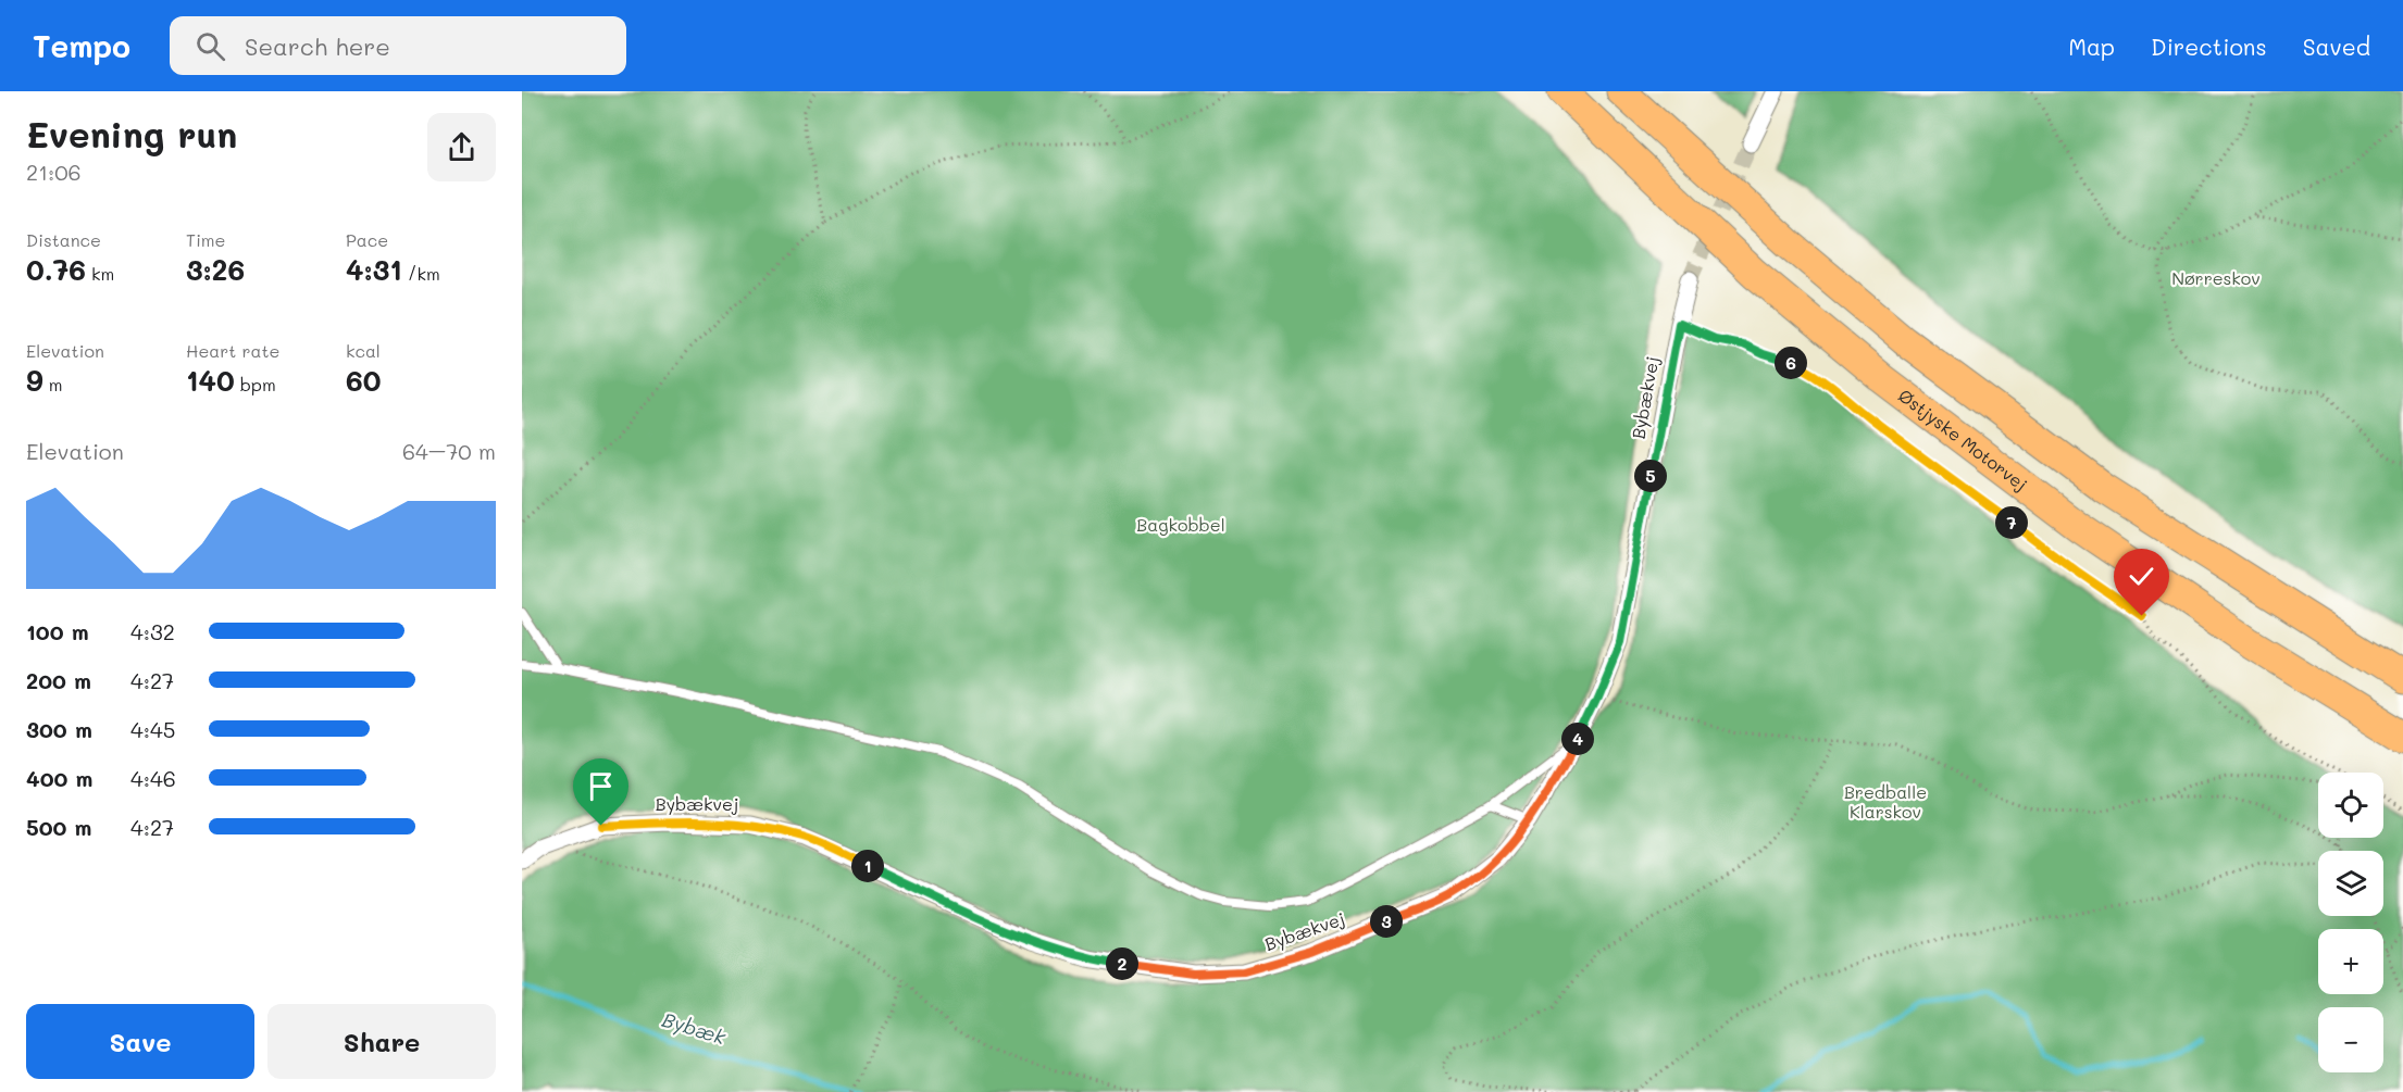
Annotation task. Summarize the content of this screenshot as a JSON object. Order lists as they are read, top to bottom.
{
  "streets": {
    "highway": ["Østjyske Motorvej"],
    "street": ["Bybækvej"]
  },
  "water": ["Bybæk"],
  "parks": ["Nørreskov", "Bagkobbel", "Bredballe Klarskov"],
  "page": {
    "header": "Tempo",
    "search": "Search here",
    "nav": ["Map", "Directions", "Saved"],
    "heading": ["Evening run", "21:06"],
    "stats": [
      ["Distance", "0.76 km"],
      ["Time", "3:26"],
      ["Pace", "4:31 /km"],
      ["Elevation", "9 m"],
      ["Heart rate", "140 bpm"],
      ["kcal", "60"]
    ],
    "pins": [
      "6",
      "5",
      "7",
      "4",
      "1",
      "3",
      "2"
    ],
    "chart": ["Elevation", "64–70 m"],
    "list": [
      {
        "name": "100 m",
        "note": "4:32"
      },
      {
        "name": "200 m",
        "note": "4:27"
      },
      {
        "name": "300 m",
        "note": "4:45"
      },
      {
        "name": "400 m",
        "note": "4:46"
      },
      {
        "name": "500 m",
        "note": "4:27"
      }
    ],
    "map_buttons": ["+", "−"],
    "buttons": ["Save", "Share"]
  }
}
